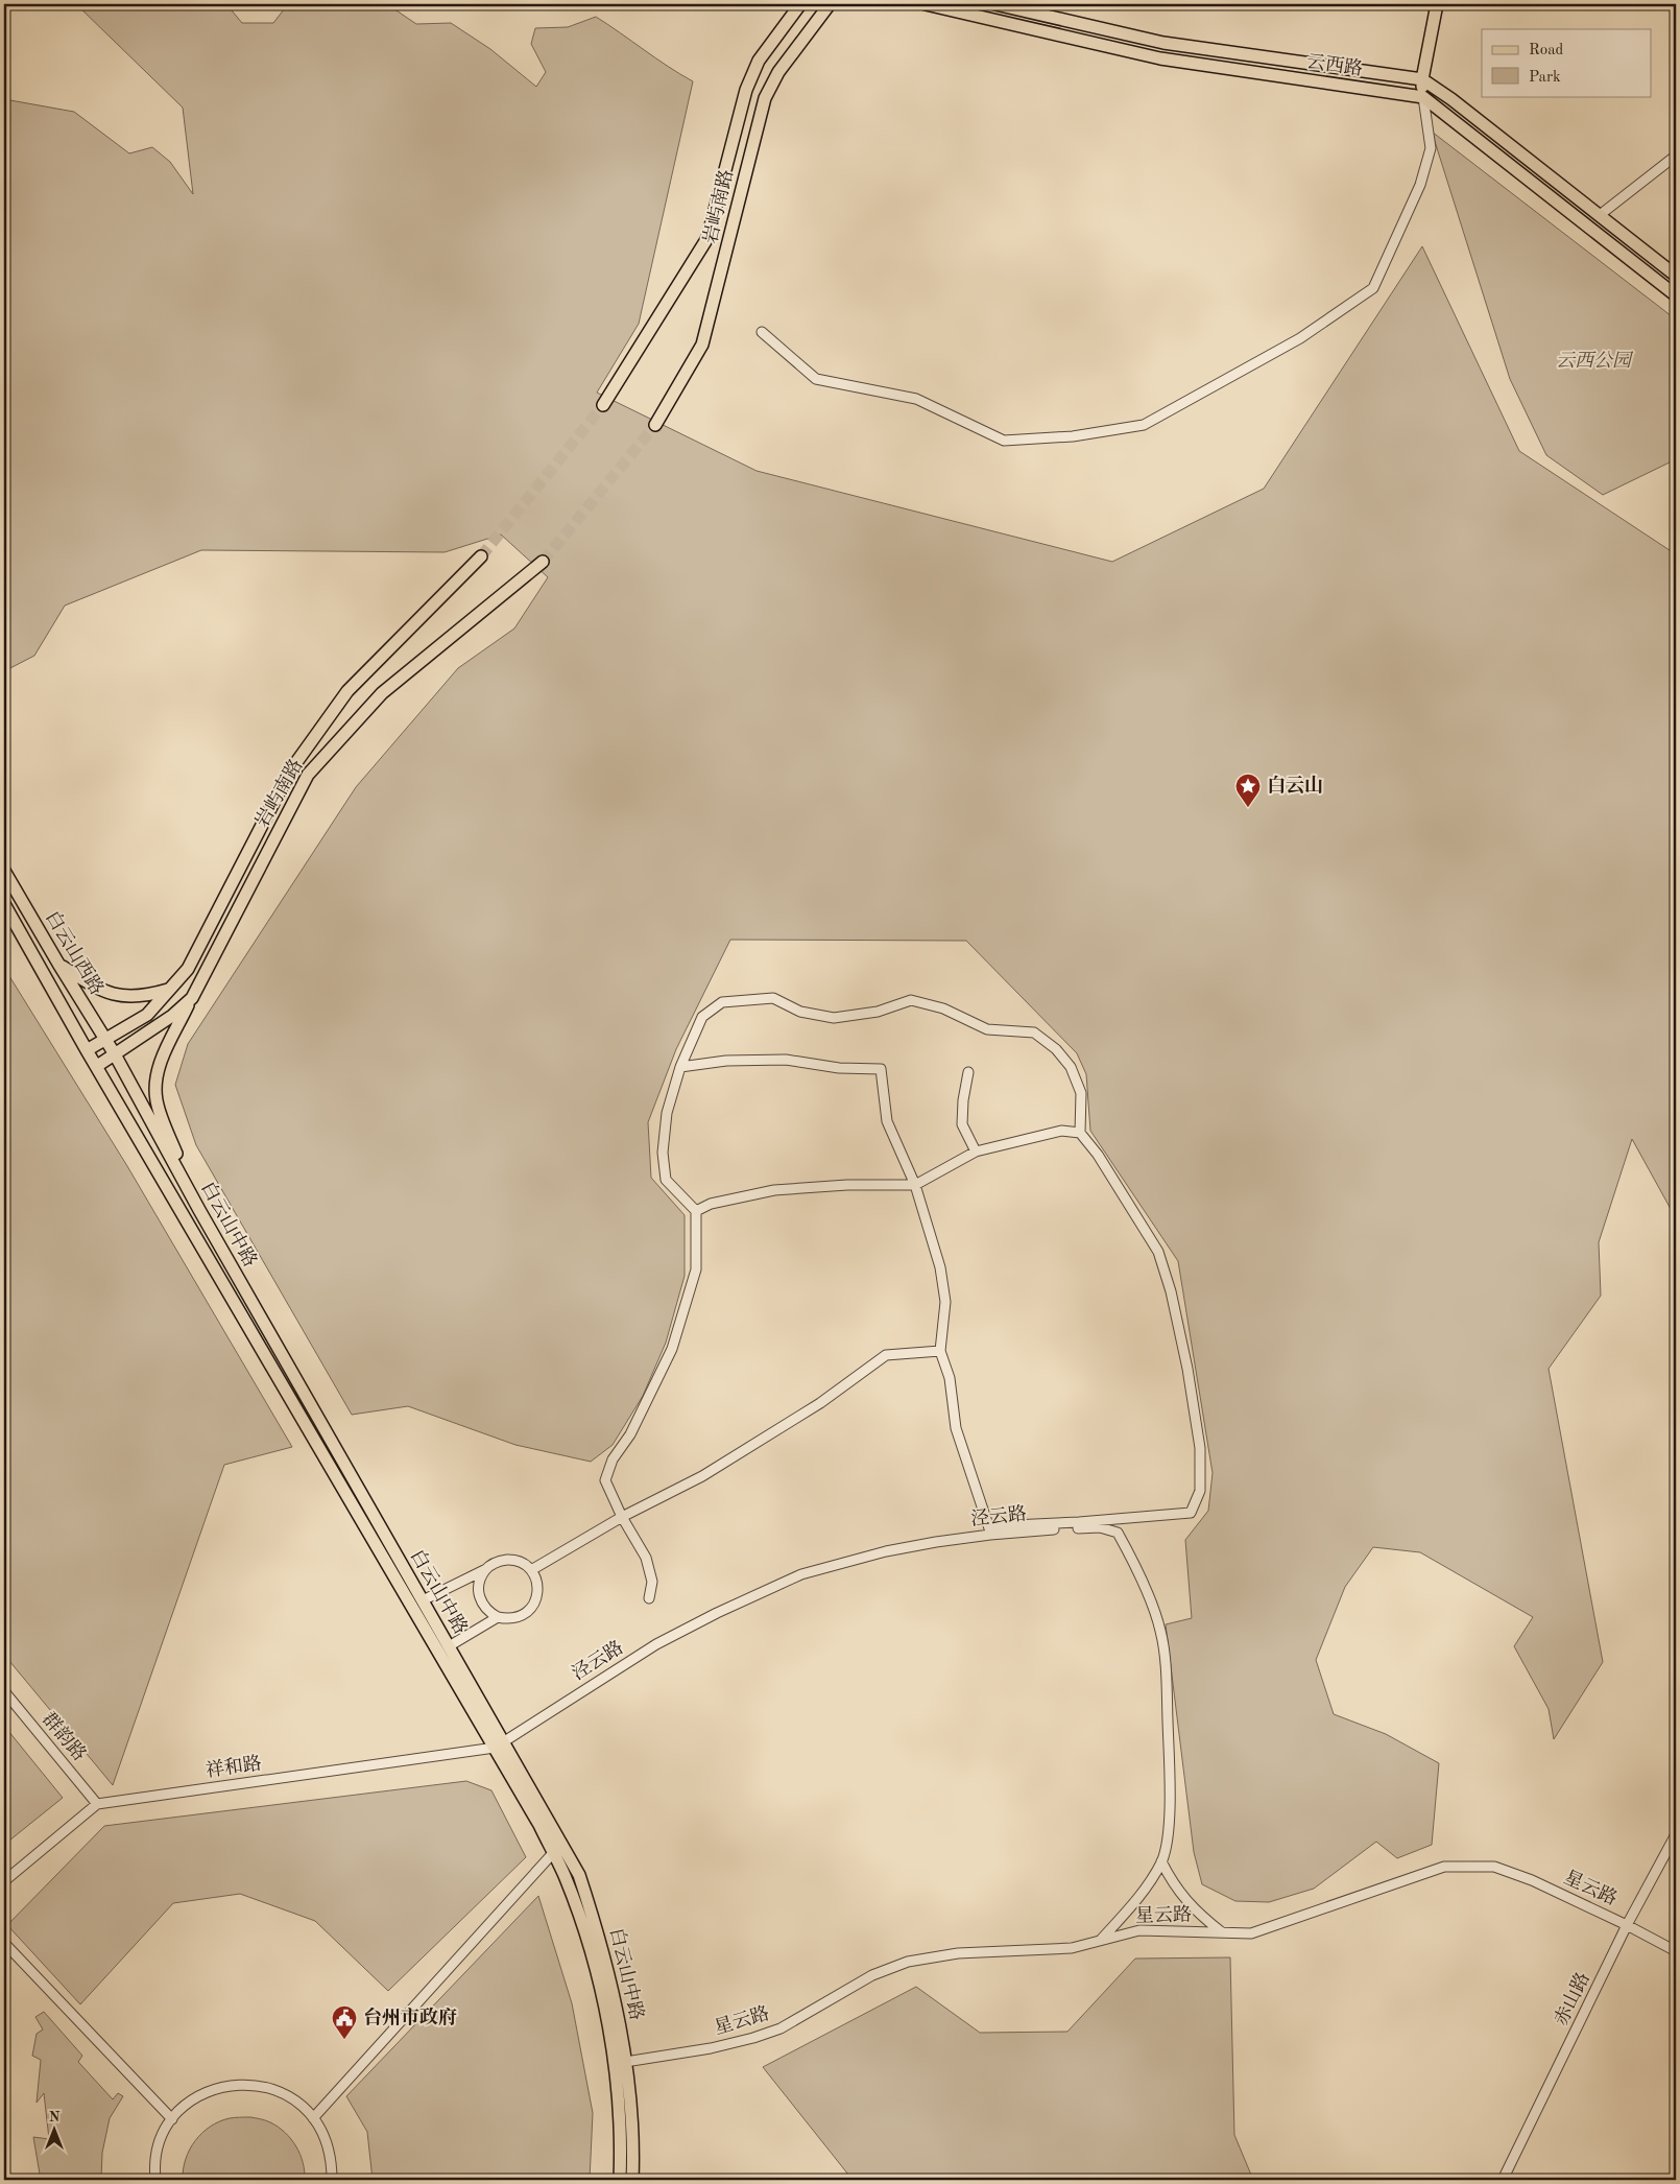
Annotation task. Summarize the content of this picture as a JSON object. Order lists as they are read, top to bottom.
{
  "streets": {
    "main road": [
      "云西路",
      "岩屿南路",
      "白云山西路",
      "白云山中路"
    ],
    "street": [
      "泾云路",
      "群韵路",
      "祥和路",
      "星云路",
      "赤山路"
    ]
  },
  "crossings": [
    ["岩屿南路", "白云山西路"],
    ["岩屿南路", "白云山中路"],
    ["白云山西路", "白云山中路"],
    ["白云山中路", "泾云路"],
    ["白云山中路", "祥和路"],
    ["白云山中路", "星云路"],
    ["泾云路", "祥和路"],
    ["泾云路", "星云路"],
    ["群韵路", "祥和路"],
    ["星云路", "赤山路"]
  ],
  "parks": ["云西公园"],
  "places": {
    "place": ["白云山"],
    "public building": ["台州市政府"]
  },
  "legend": ["Road", "Park"],
  "north": "top"
}
